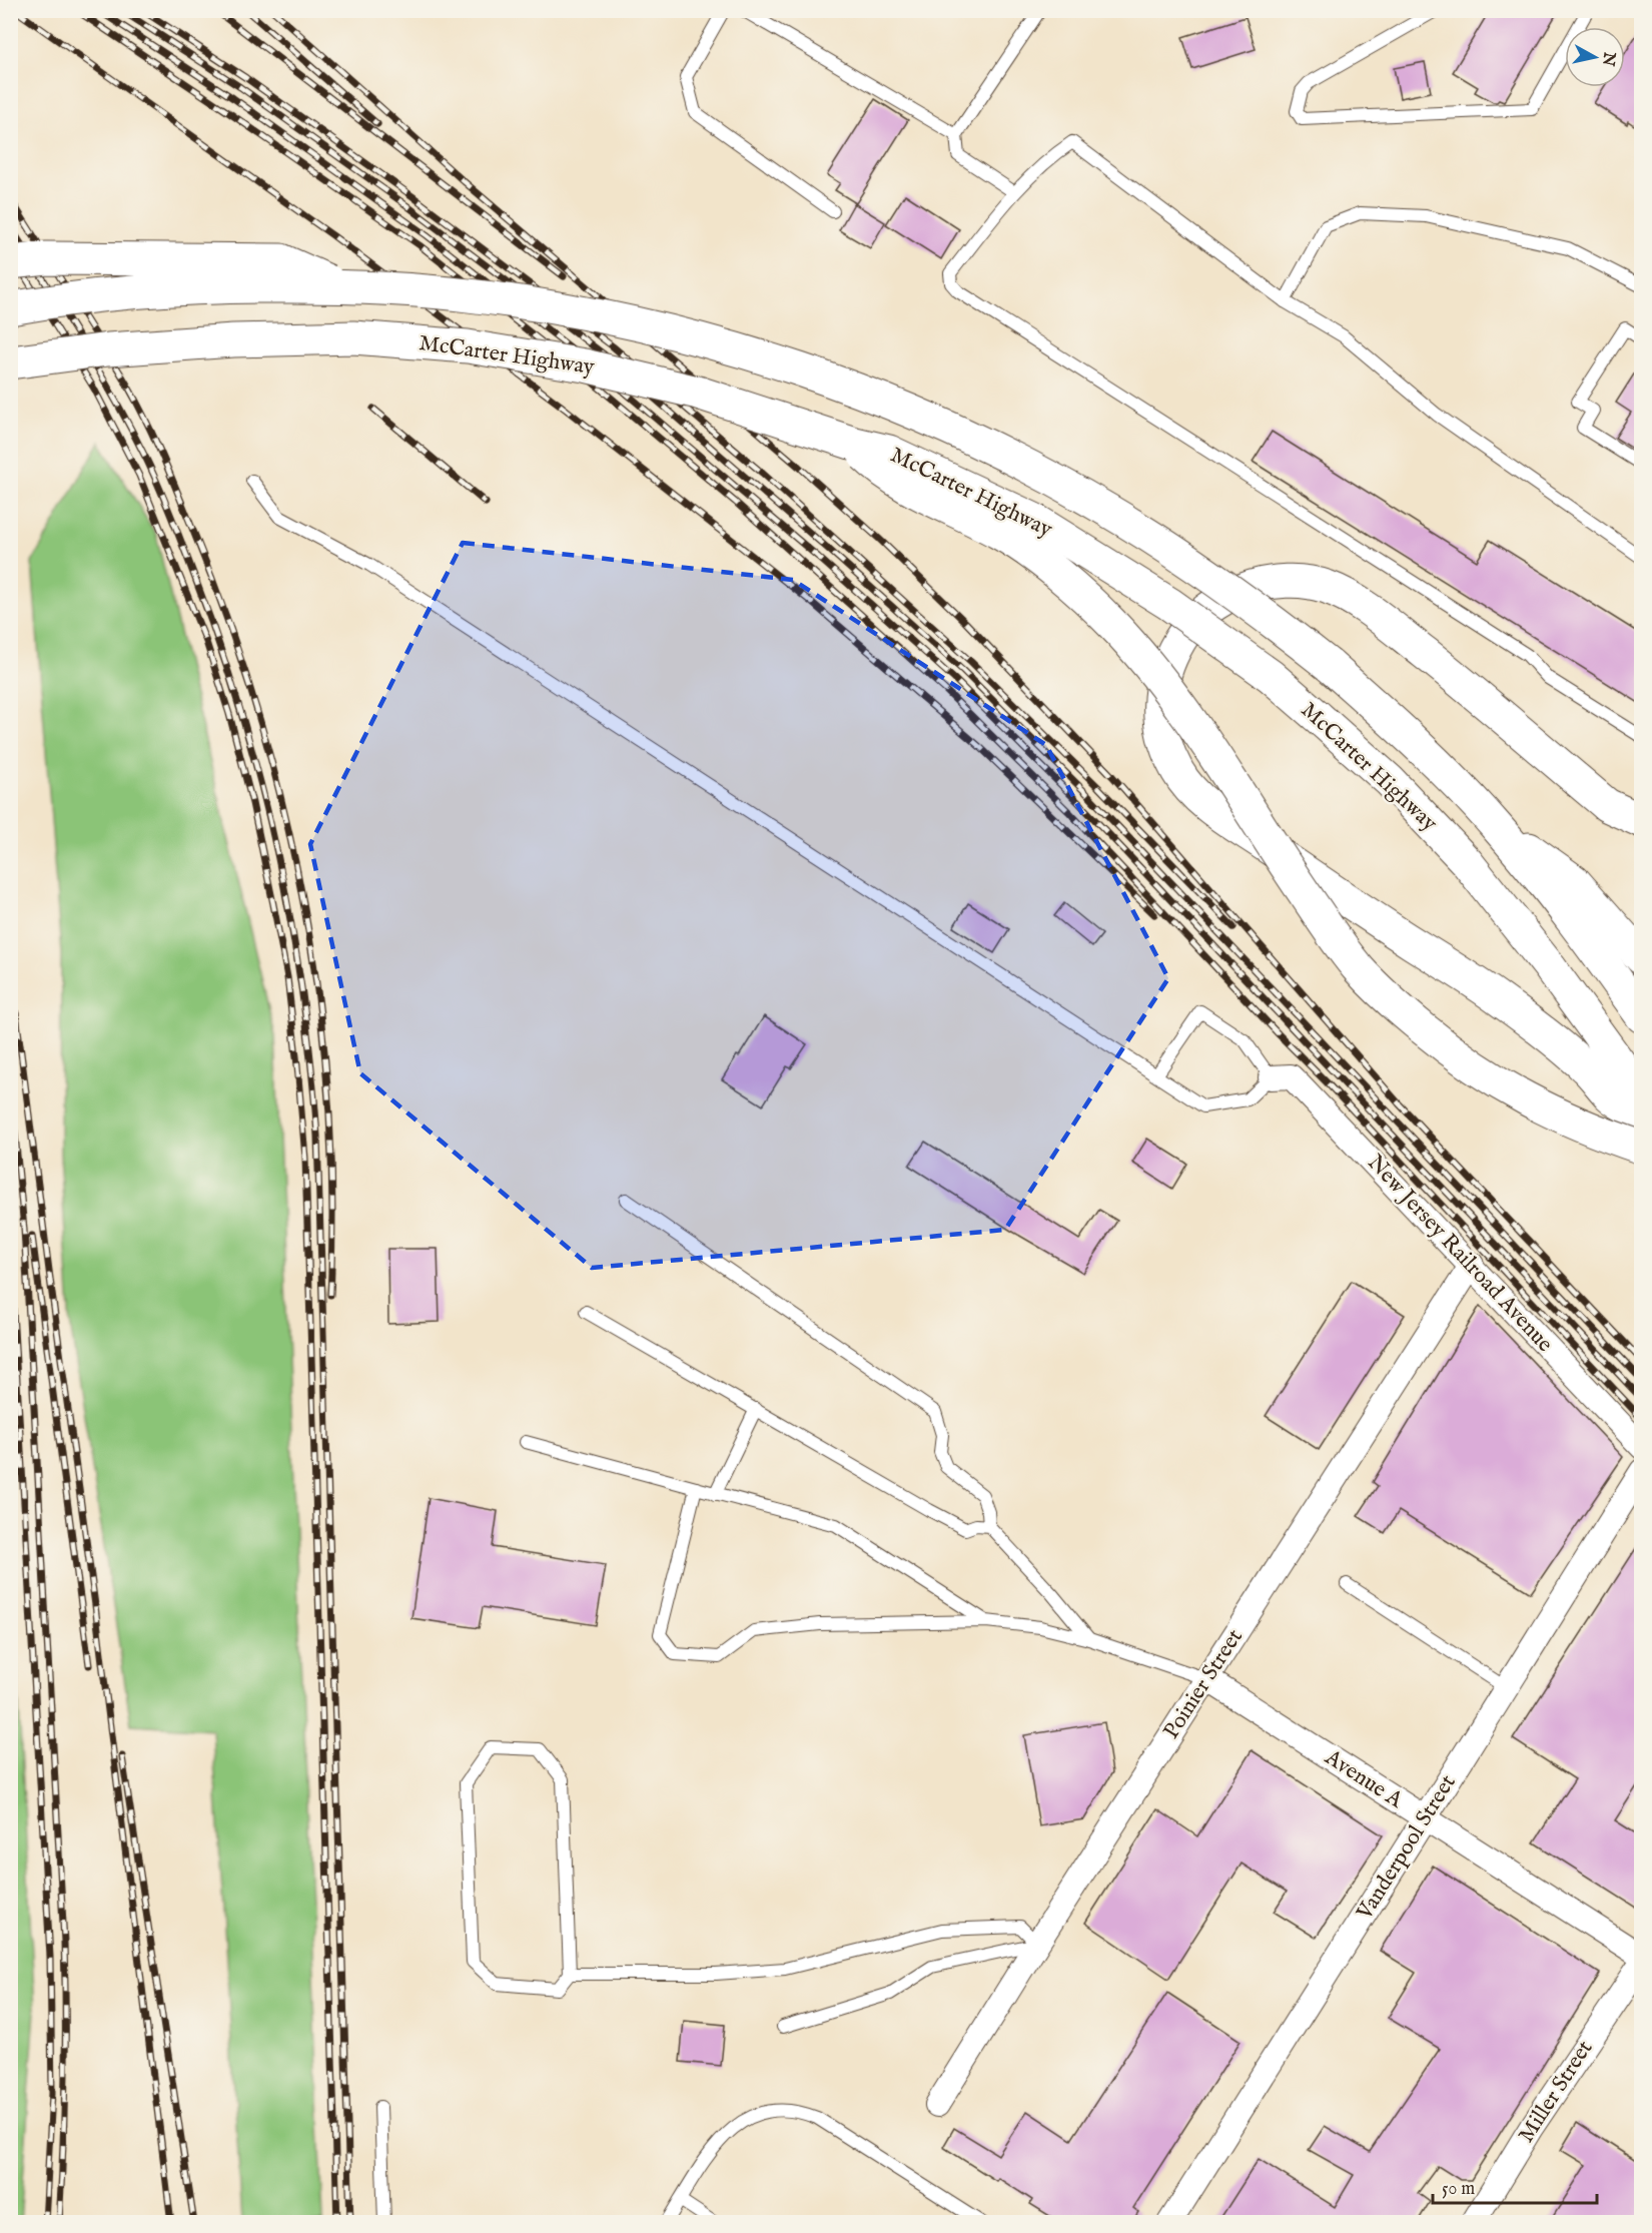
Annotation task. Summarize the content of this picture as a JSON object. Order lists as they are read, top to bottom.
{
  "streets": {
    "highway": ["McCarter Highway"],
    "street": [
      "New Jersey Railroad Avenue",
      "Poinier Street",
      "Avenue A",
      "Vanderpool Street",
      "Miller Street"
    ]
  },
  "crossings": [
    ["New Jersey Railroad Avenue", "Poinier Street"],
    ["Poinier Street", "Avenue A"],
    ["Avenue A", "Vanderpool Street"]
  ],
  "scale_bar": "50 m",
  "north": "right"
}
